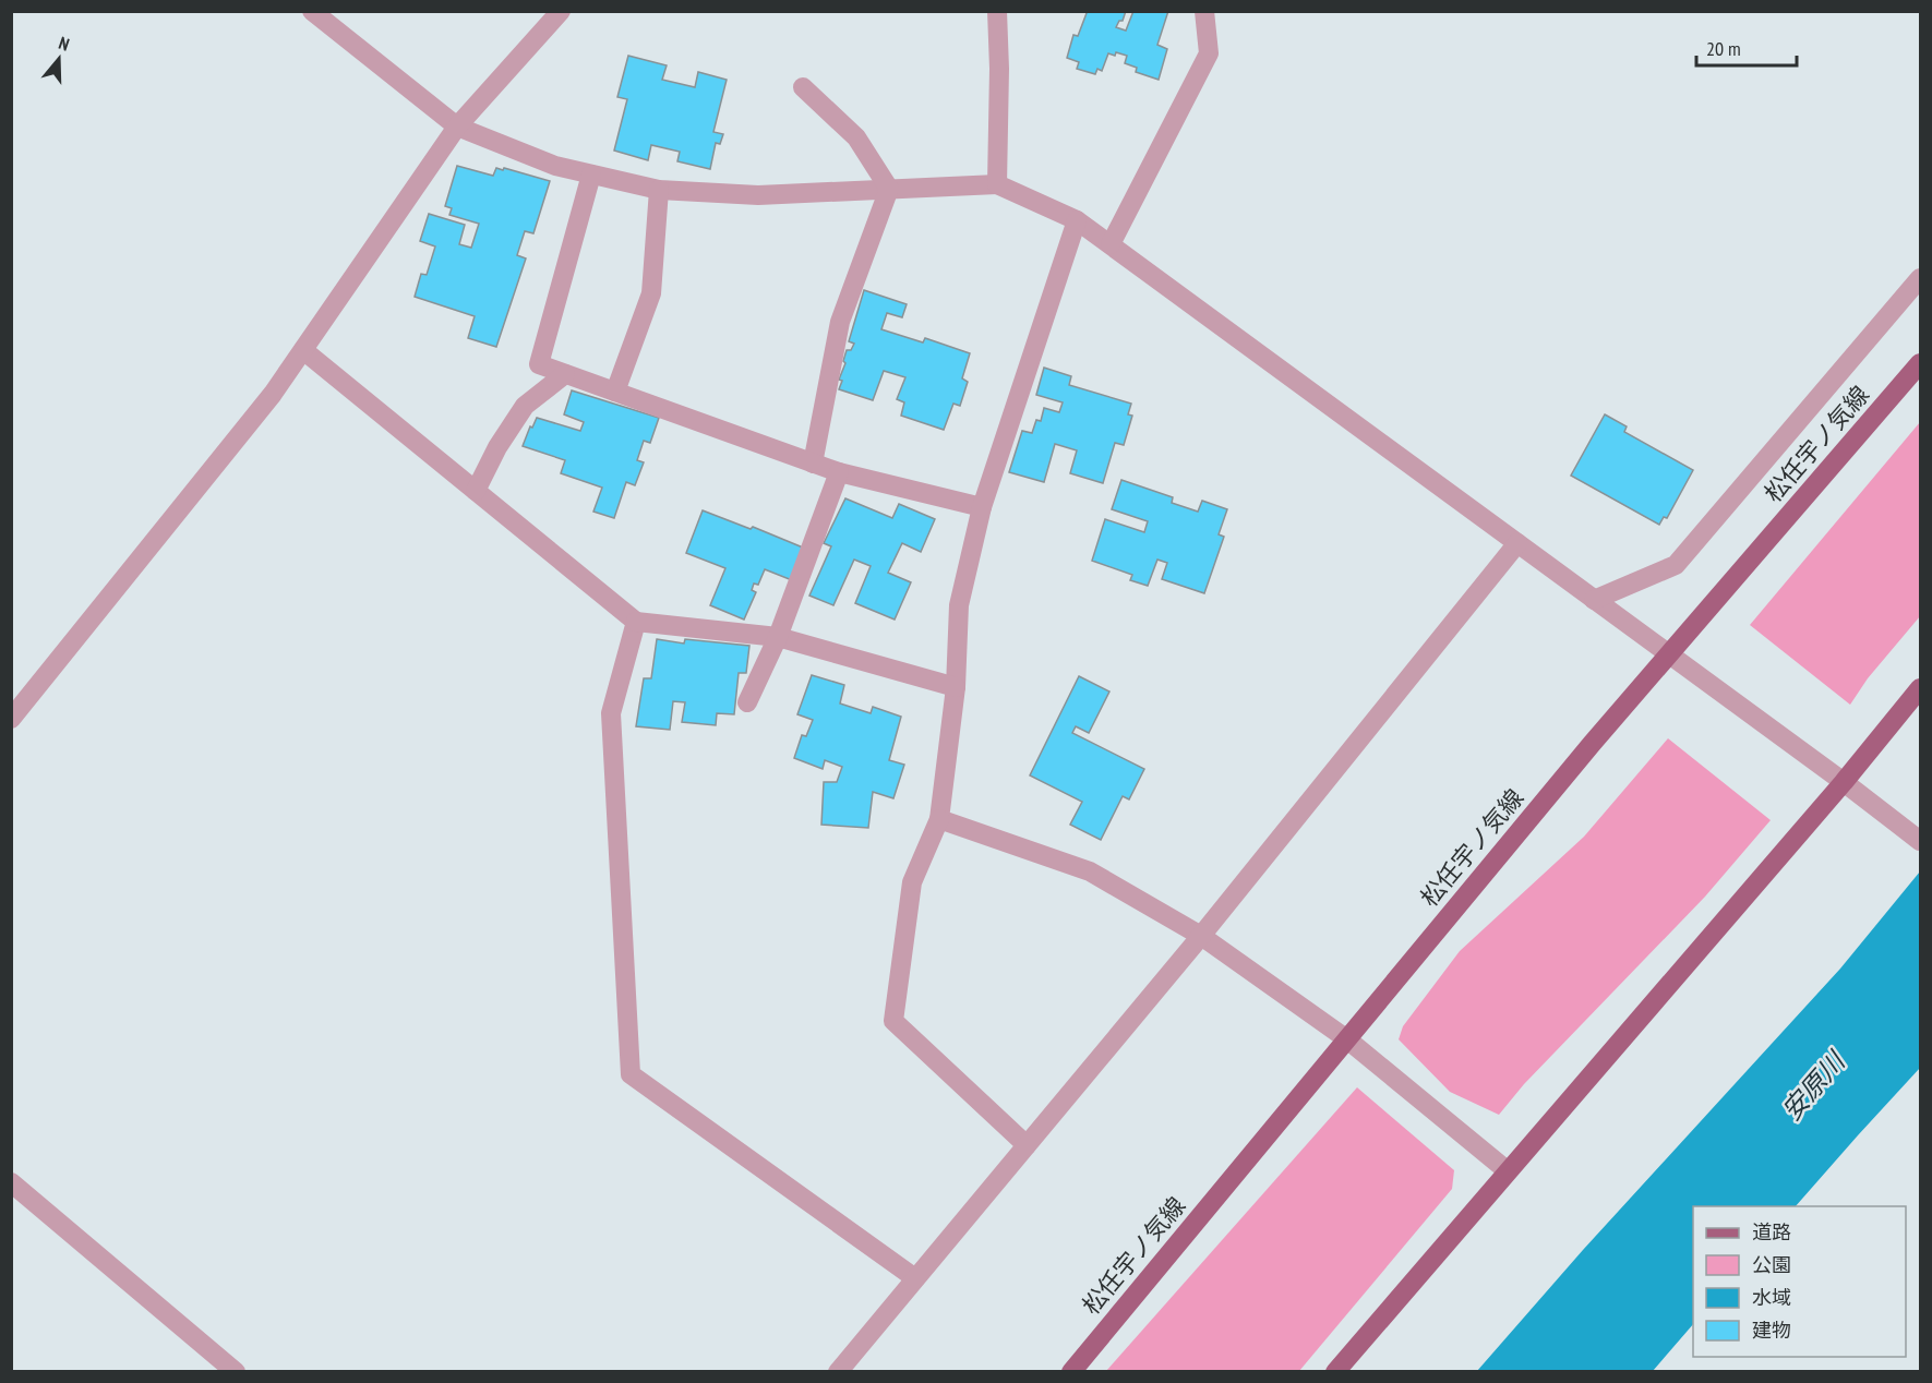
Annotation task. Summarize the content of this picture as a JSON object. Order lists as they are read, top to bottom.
{
  "streets": {
    "main road": ["松任宇ノ気線"]
  },
  "water": ["安原川"],
  "legend": [
    "道路",
    "公園",
    "水域",
    "建物"
  ],
  "scale_bar": "20 m",
  "north": "top"
}
